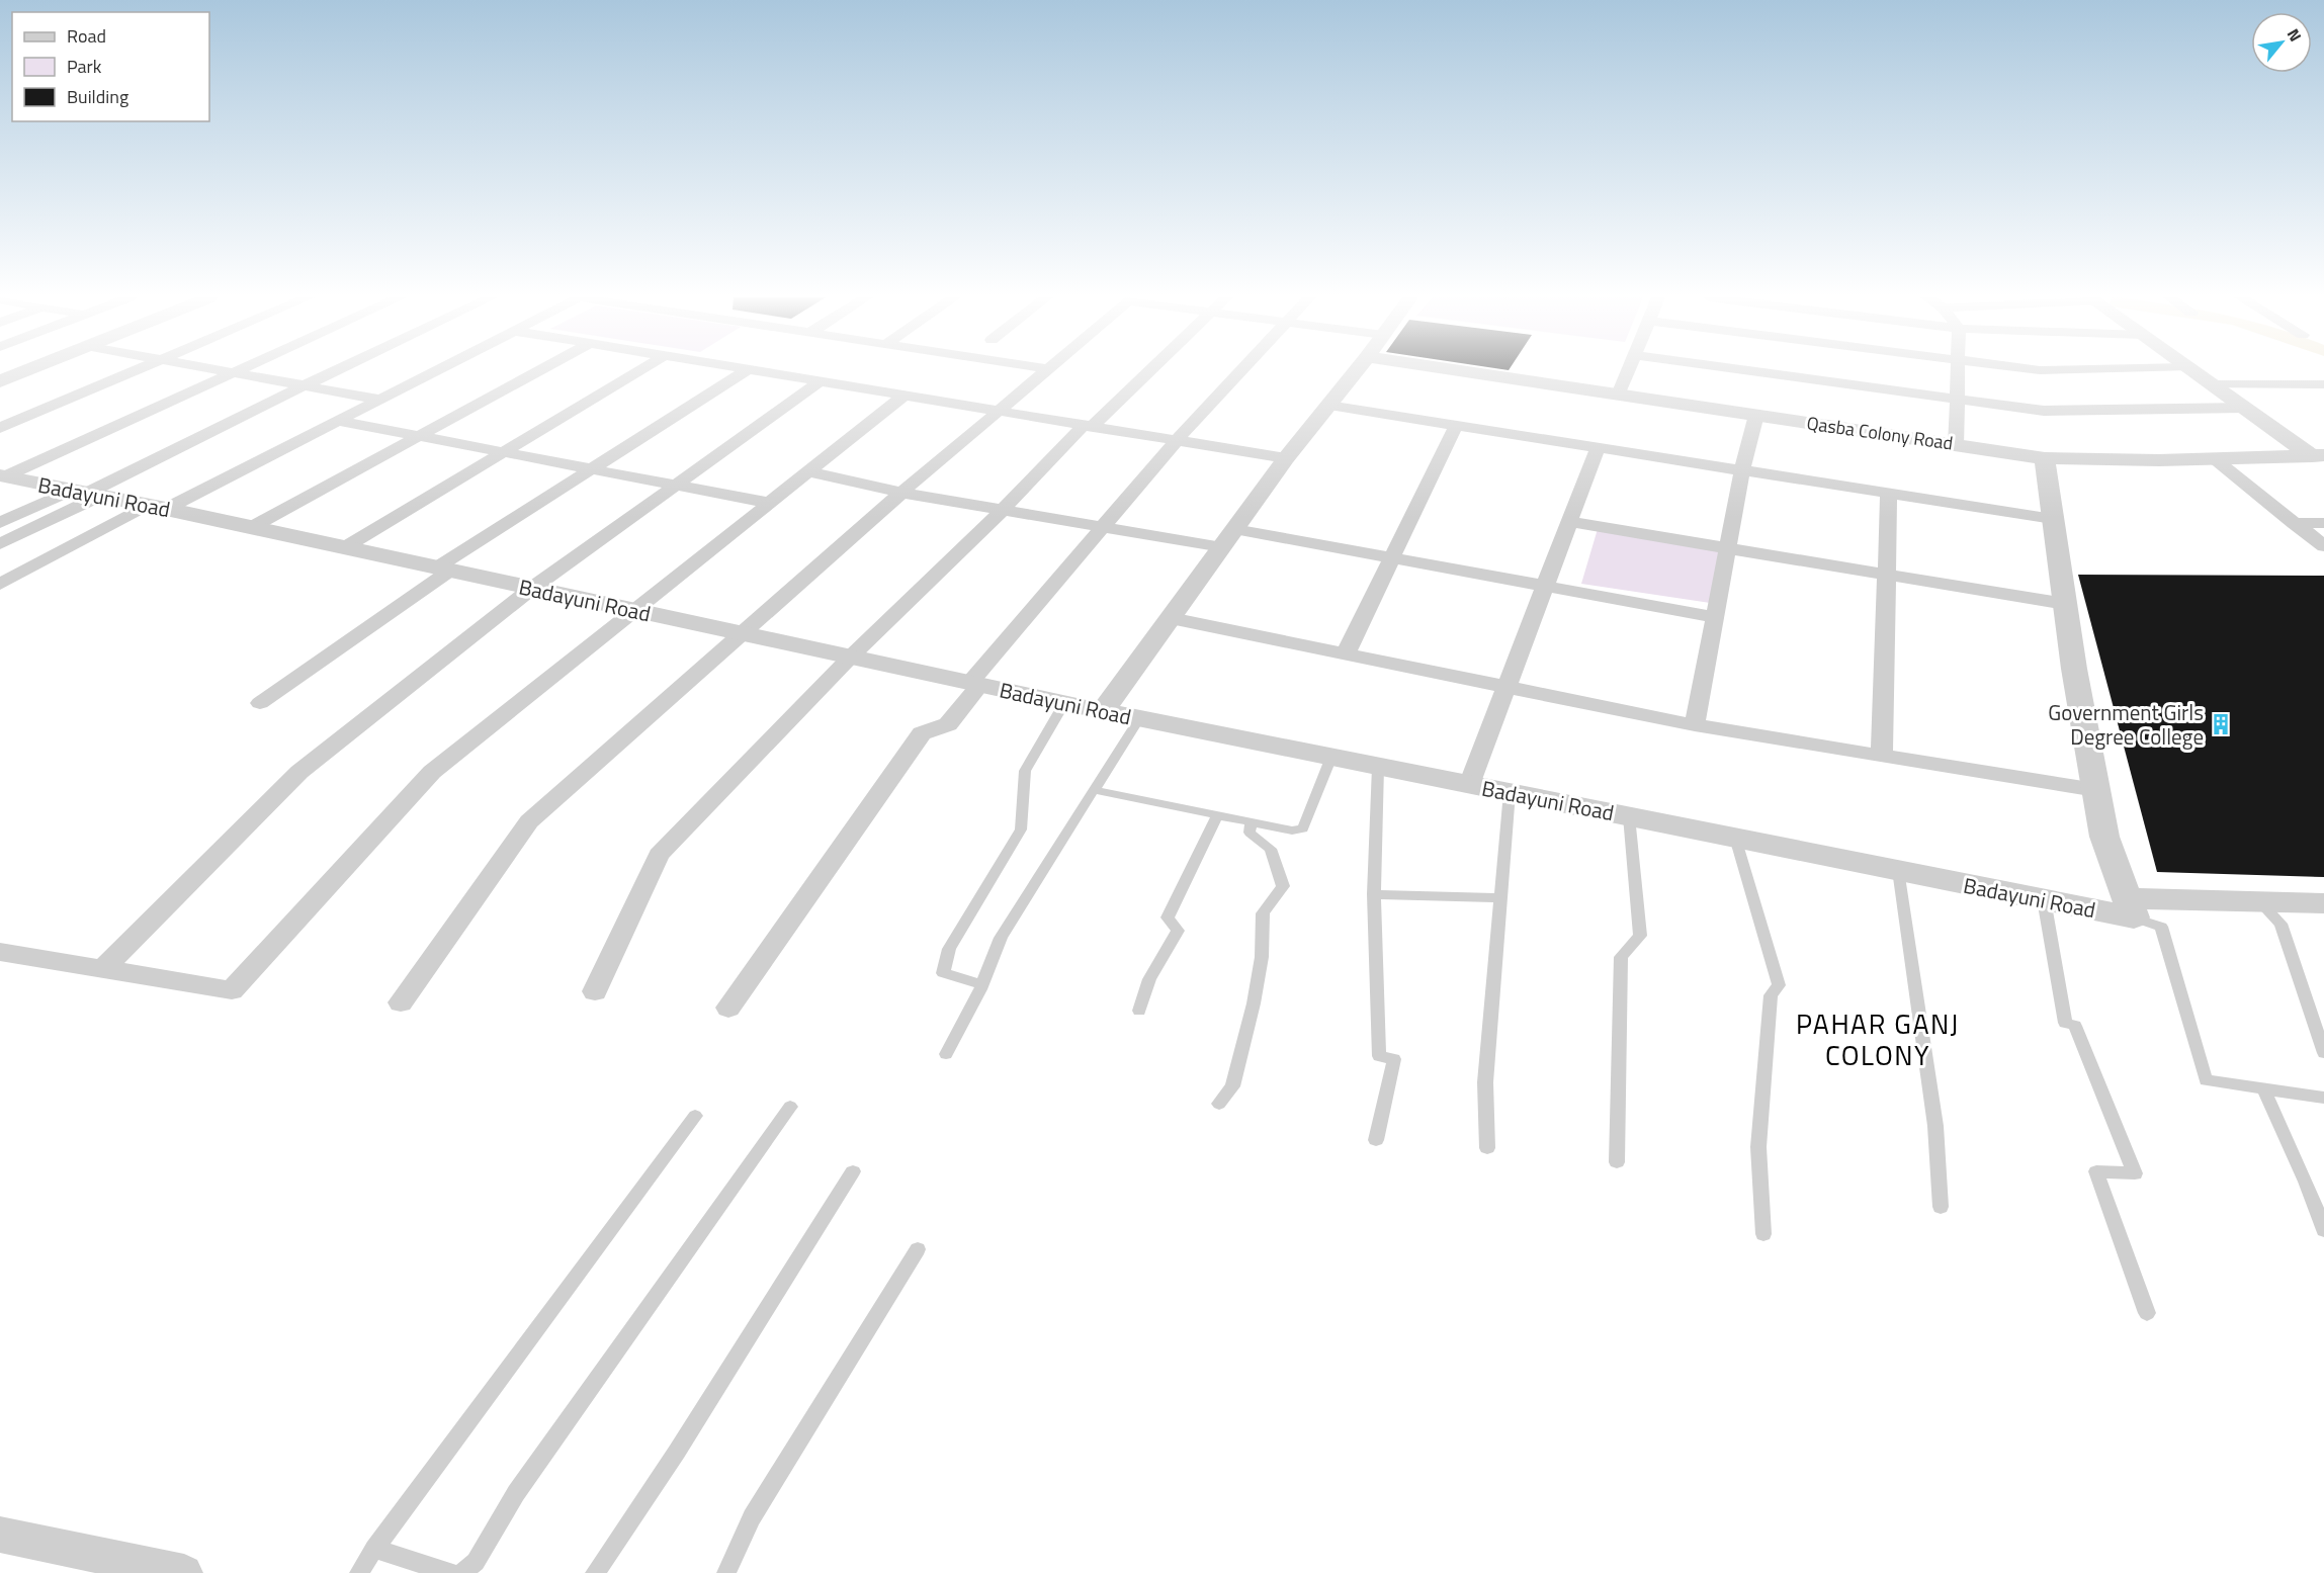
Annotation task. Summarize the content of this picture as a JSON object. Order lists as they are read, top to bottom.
{
  "streets": {
    "street": ["Qasba Colony Road", "Badayuni Road"]
  },
  "districts": ["PAHAR GANJ COLONY"],
  "places": {
    "building": ["Government Girls Degree College"]
  },
  "legend": ["Road", "Park", "Building"],
  "north": "top right"
}
